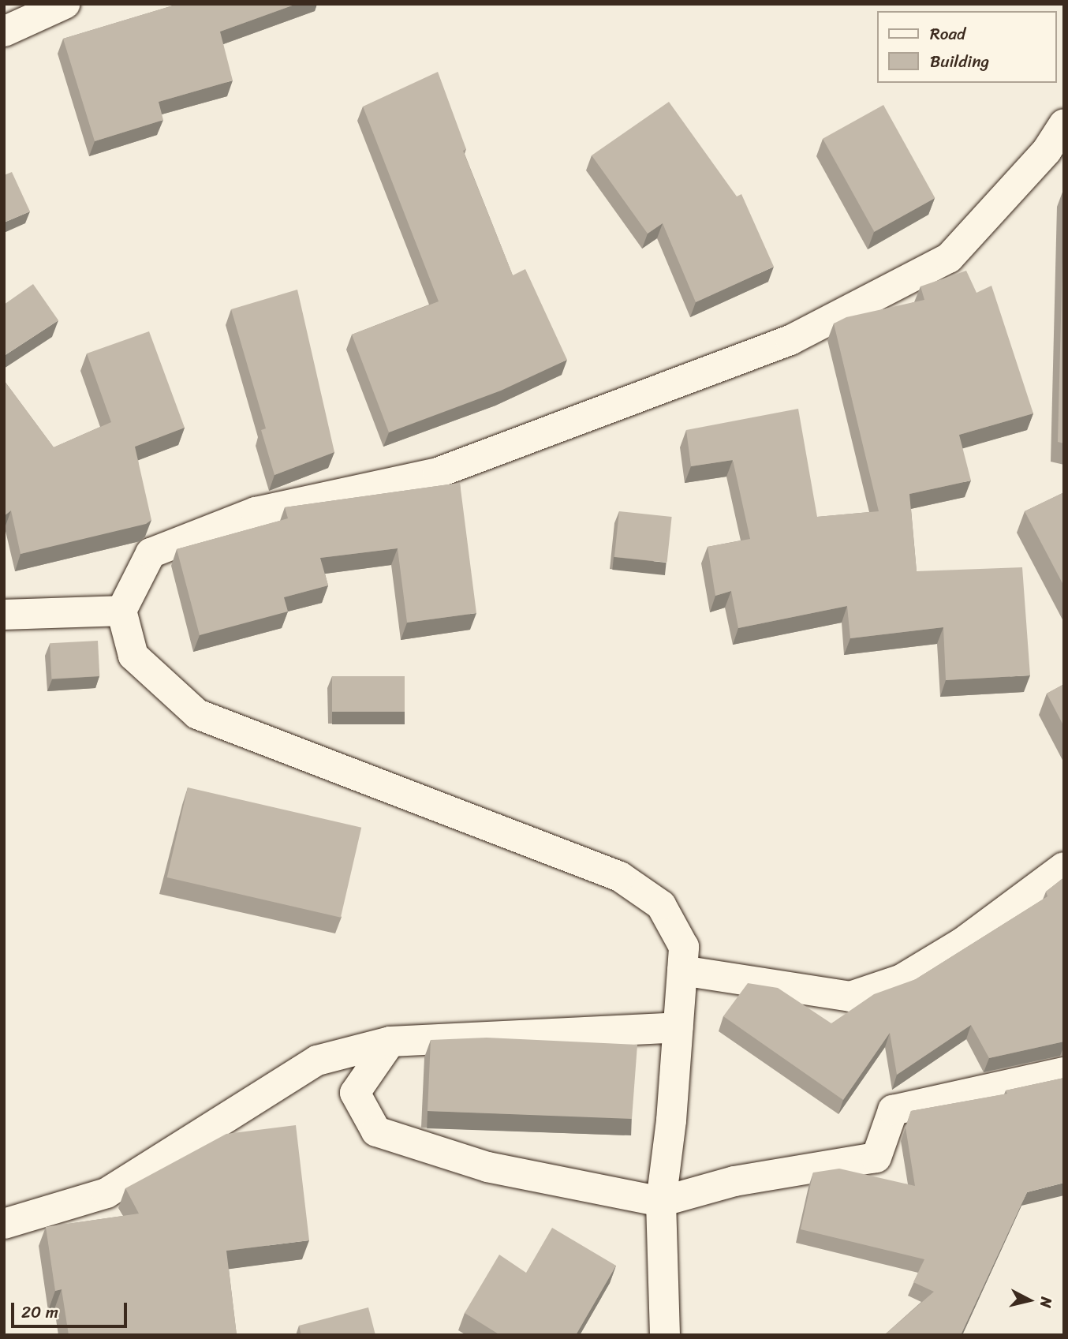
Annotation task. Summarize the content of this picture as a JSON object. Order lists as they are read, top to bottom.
{
  "legend": ["Road", "Building"],
  "scale_bar": "20 m",
  "north": "right"
}
